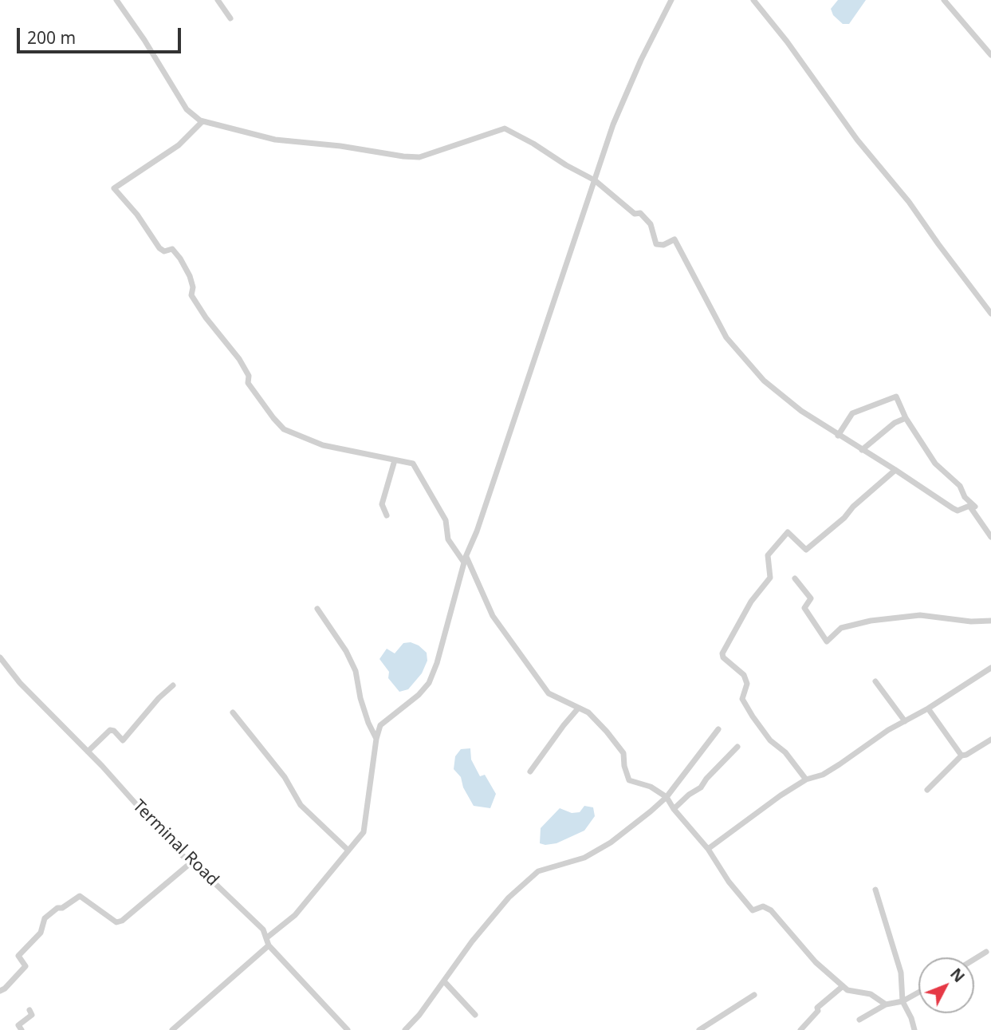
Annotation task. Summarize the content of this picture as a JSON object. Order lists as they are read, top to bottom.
{
  "streets": {
    "street": ["Terminal Road"]
  },
  "scale_bar": "200 m",
  "north": "top right"
}
